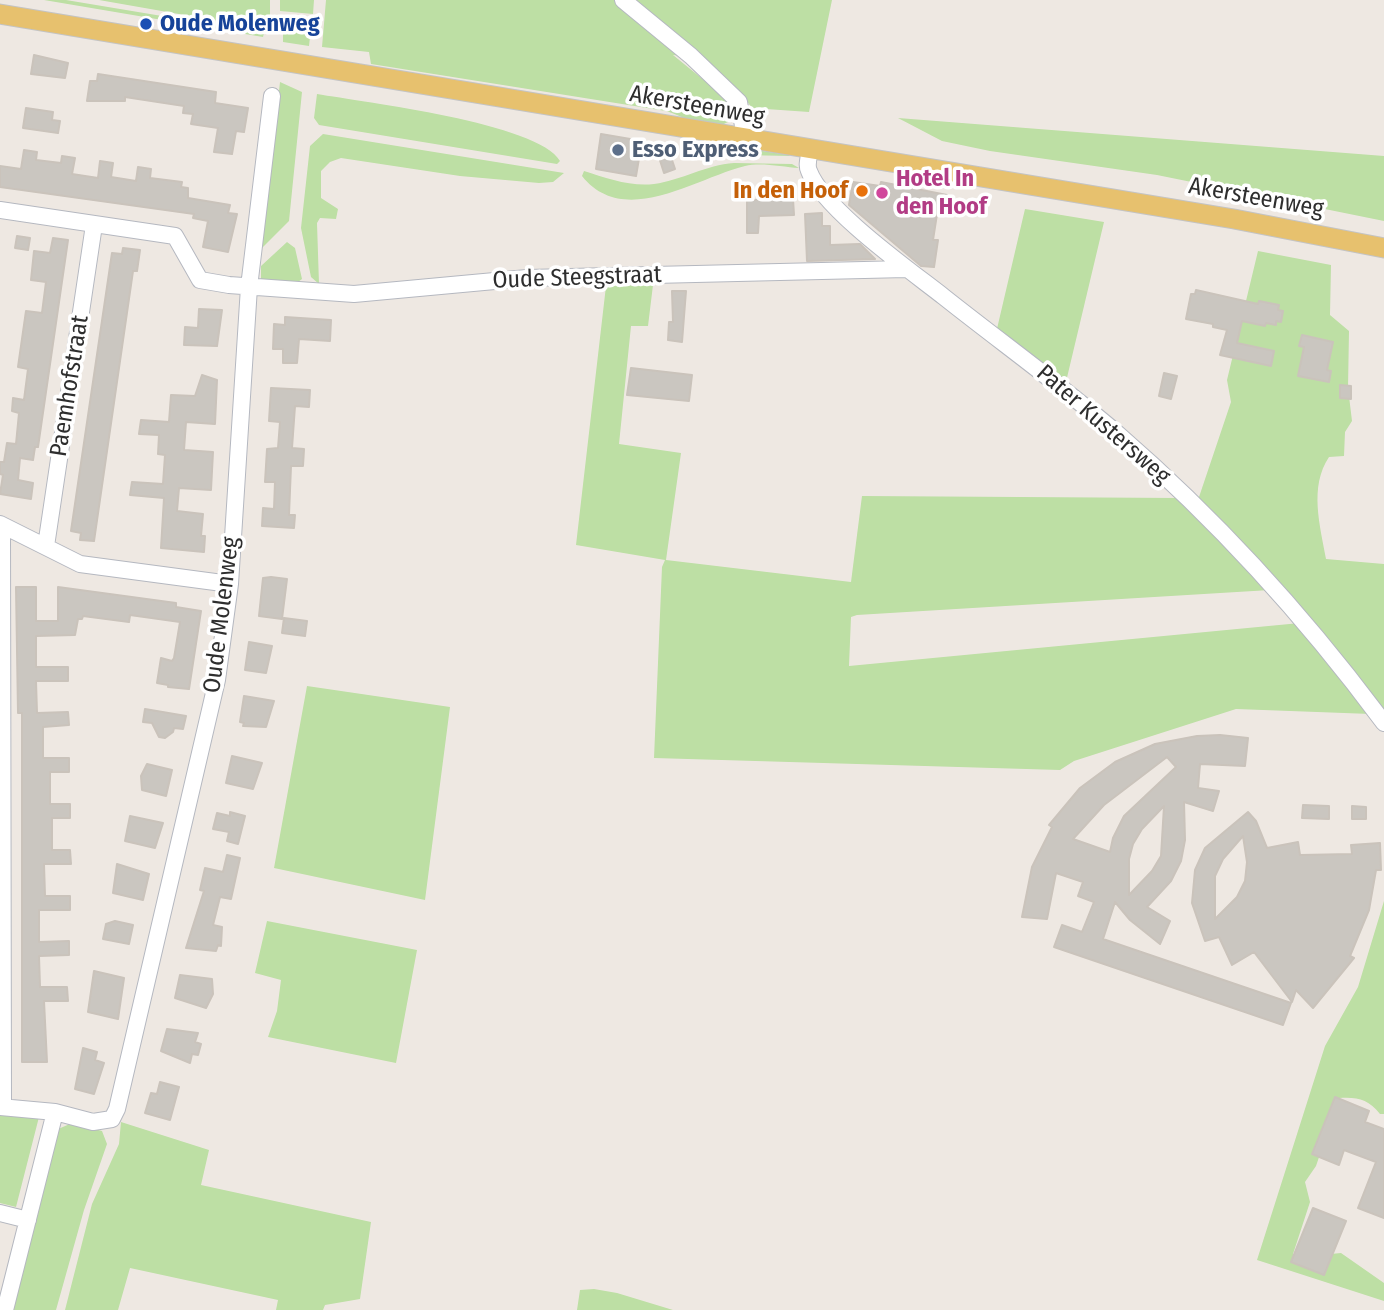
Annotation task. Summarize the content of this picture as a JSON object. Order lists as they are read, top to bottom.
{
  "streets": {
    "main road": ["Akersteenweg"],
    "street": [
      "Oude Steegstraat",
      "Paemhofstraat",
      "Pater Kustersweg",
      "Oude Molenweg"
    ]
  },
  "crossings": [
    ["Akersteenweg", "Pater Kustersweg"],
    ["Oude Steegstraat", "Paemhofstraat"],
    ["Oude Steegstraat", "Pater Kustersweg"],
    ["Oude Steegstraat", "Oude Molenweg"]
  ],
  "places": [
    "Oude Molenweg",
    "Esso Express",
    "In den Hoof",
    "Hotel In den Hoof"
  ]
}
